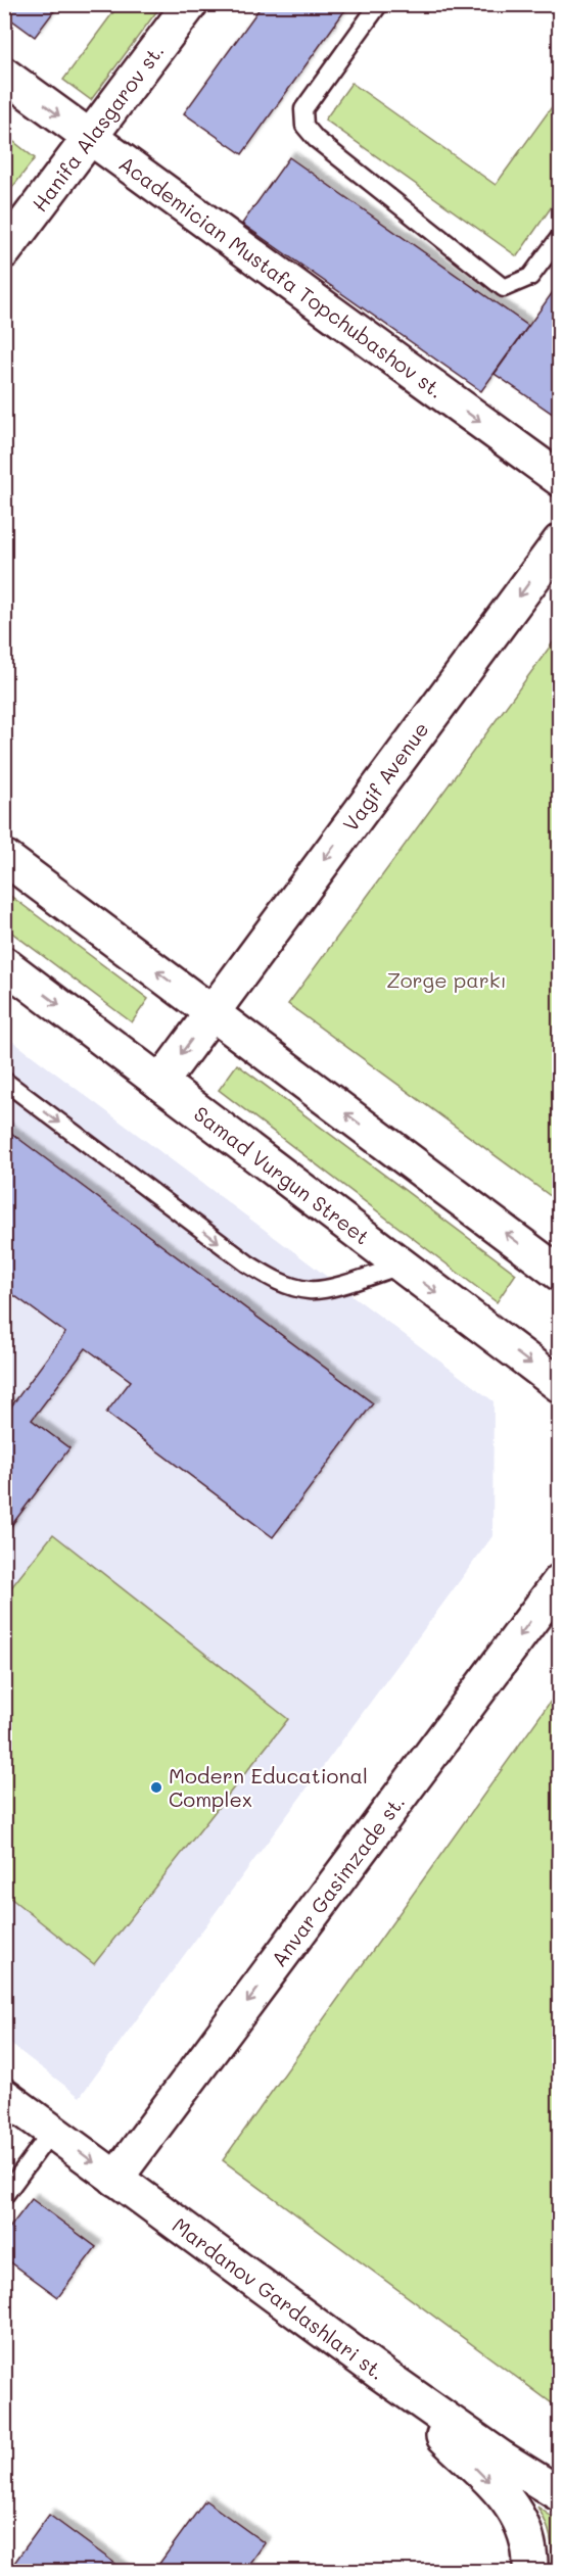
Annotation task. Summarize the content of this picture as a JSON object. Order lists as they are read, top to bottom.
{
  "streets": {
    "street": [
      "Hanifa Alasgarov st.",
      "Academician Mustafa Topchubashov st.",
      "Vagif Avenue",
      "Samad Vurgun Street",
      "Anvar Gasimzade st.",
      "Mardanov Gardashlari st."
    ]
  },
  "crossings": [
    ["Hanifa Alasgarov st.", "Academician Mustafa Topchubashov st."],
    ["Vagif Avenue", "Samad Vurgun Street"],
    ["Anvar Gasimzade st.", "Mardanov Gardashlari st."]
  ],
  "one_way": ["Academician Mustafa Topchubashov st.", "Vagif Avenue", "Anvar Gasimzade st."],
  "parks": ["Zorge parkı"],
  "places": ["Modern Educational Complex"]
}
